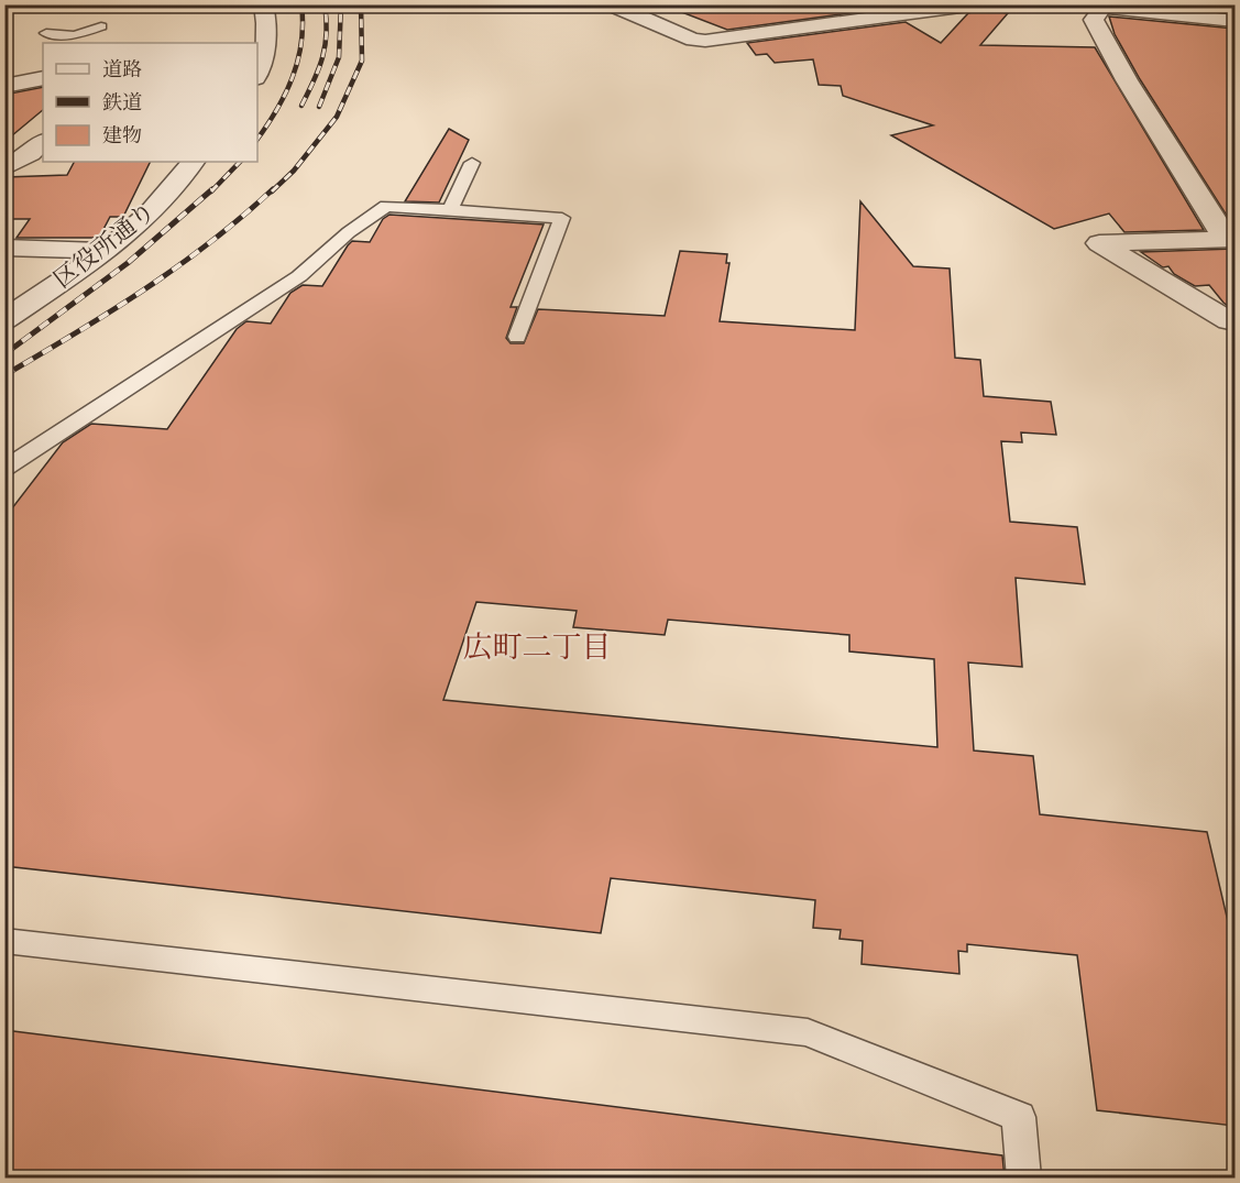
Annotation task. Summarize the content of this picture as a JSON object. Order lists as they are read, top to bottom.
{
  "streets": {
    "street": ["区役所通り"]
  },
  "districts": ["広町二丁目"],
  "legend": ["道路", "鉄道", "建物"]
}
